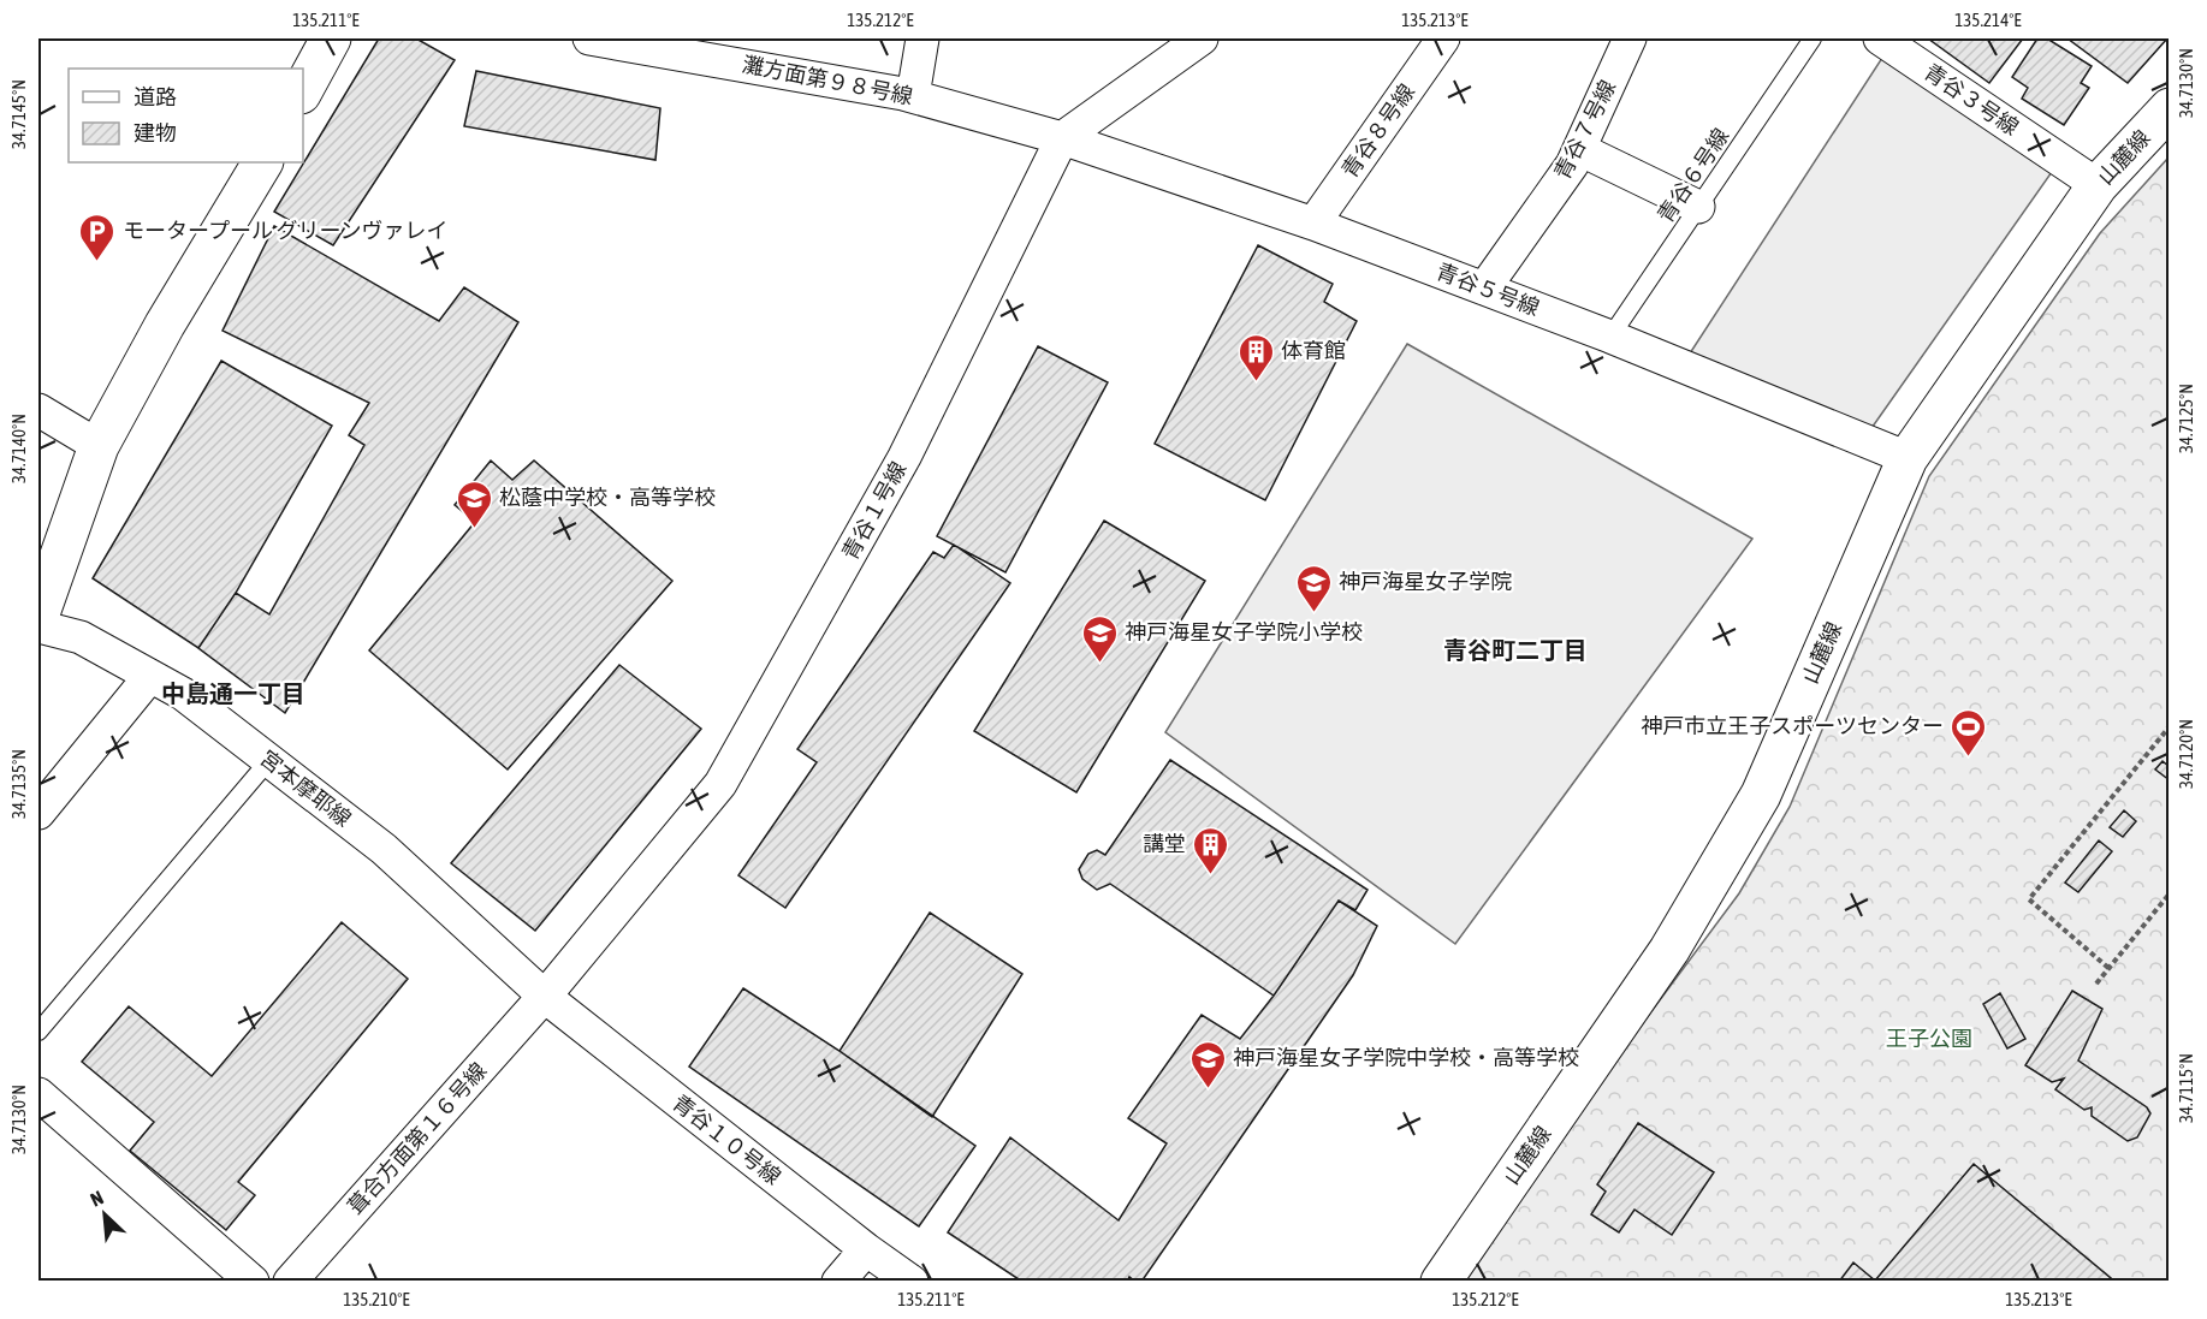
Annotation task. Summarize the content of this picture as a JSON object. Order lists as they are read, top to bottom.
{
  "streets": {
    "main road": ["山麓線"],
    "street": [
      "灘方面第９８号線",
      "青谷３号線",
      "青谷７号線",
      "青谷８号線",
      "青谷５号線",
      "青谷１号線",
      "宮本摩耶線",
      "葺合方面第１６号線",
      "青谷１０号線"
    ],
    "lane": ["青谷６号線"]
  },
  "crossings": [
    ["灘方面第９８号線", "青谷５号線"],
    ["灘方面第９８号線", "青谷１号線"],
    ["青谷３号線", "山麓線"],
    ["青谷７号線", "青谷５号線"],
    ["青谷８号線", "青谷５号線"],
    ["山麓線", "青谷５号線"],
    ["青谷６号線", "青谷５号線"],
    ["青谷５号線", "青谷１号線"],
    ["青谷１号線", "宮本摩耶線"],
    ["青谷１号線", "葺合方面第１６号線"],
    ["青谷１号線", "青谷１０号線"],
    ["宮本摩耶線", "葺合方面第１６号線"],
    ["宮本摩耶線", "青谷１０号線"],
    ["葺合方面第１６号線", "青谷１０号線"]
  ],
  "districts": ["青谷町二丁目", "中島通一丁目"],
  "parks": ["王子公園"],
  "places": {
    "parking": ["モータープール グリーンヴァレイ"],
    "building": ["体育館", "講堂"],
    "school or university": [
      "松蔭中学校・高等学校",
      "神戸海星女子学院",
      "神戸海星女子学院小学校",
      "神戸海星女子学院中学校・高等学校"
    ],
    "sports": ["神戸市立王子スポーツセンター"]
  },
  "legend": ["道路", "建物"],
  "north": "top left",
  "coordinates": [
    "135.211°E",
    "135.212°E",
    "135.213°E",
    "135.214°E",
    "34.7130°N",
    "34.7145°N",
    "34.7125°N",
    "34.7140°N",
    "34.7120°N",
    "34.7135°N",
    "34.7115°N",
    "135.210°E"
  ]
}
